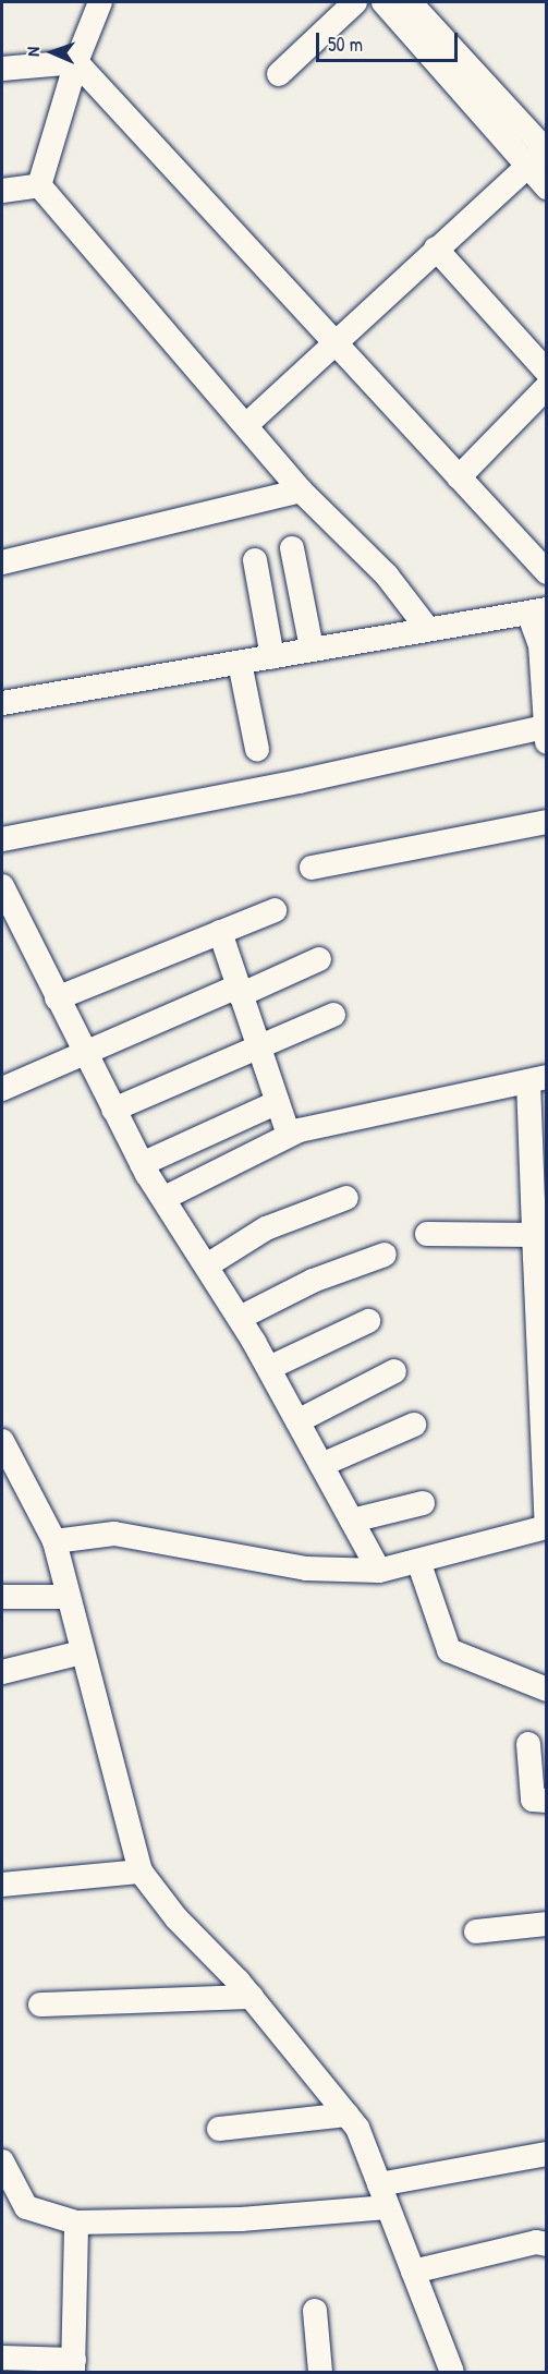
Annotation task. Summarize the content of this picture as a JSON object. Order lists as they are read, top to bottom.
{
  "scale_bar": "50 m",
  "north": "left"
}
